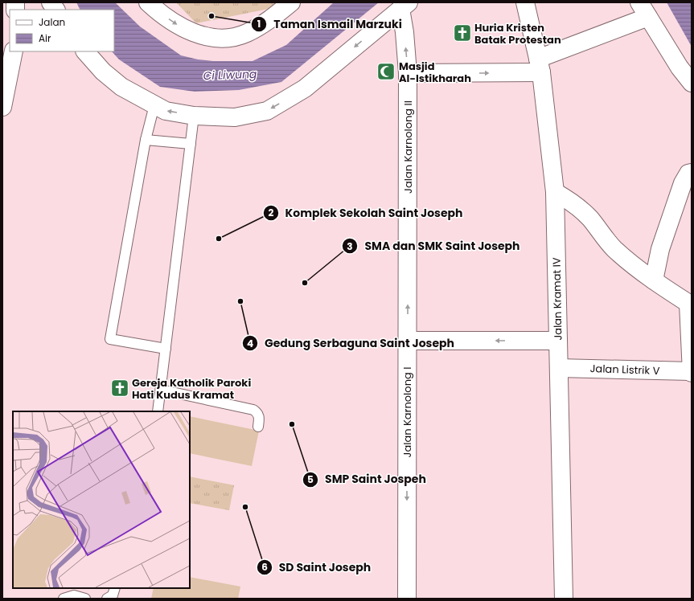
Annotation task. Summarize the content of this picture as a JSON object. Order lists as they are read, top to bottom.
{
  "streets": {
    "street": [
      "Jalan Karnolong II",
      "Jalan Kramat IV",
      "Jalan Listrik V",
      "Jalan Karnolong I"
    ]
  },
  "crossings": [
    ["Jalan Karnolong II", "Jalan Karnolong I"],
    ["Jalan Kramat IV", "Jalan Listrik V"]
  ],
  "one_way": ["Jalan Karnolong II", "Jalan Karnolong I"],
  "water": ["Ci Liwung"],
  "places": {
    "other": [
      "Taman Ismail Marzuki",
      "Komplek Sekolah Saint Joseph",
      "SMA dan SMK Saint Joseph",
      "Gedung Serbaguna Saint Joseph",
      "SMP Saint Jospeh",
      "SD Saint Joseph"
    ],
    "church": ["Huria Kristen Batak Protestan", "Gereja Katholik Paroki Hati Kudus Kramat"],
    "mosque": ["Masjid Al-Istikharah"]
  },
  "legend": ["Jalan", "Air"]
}
